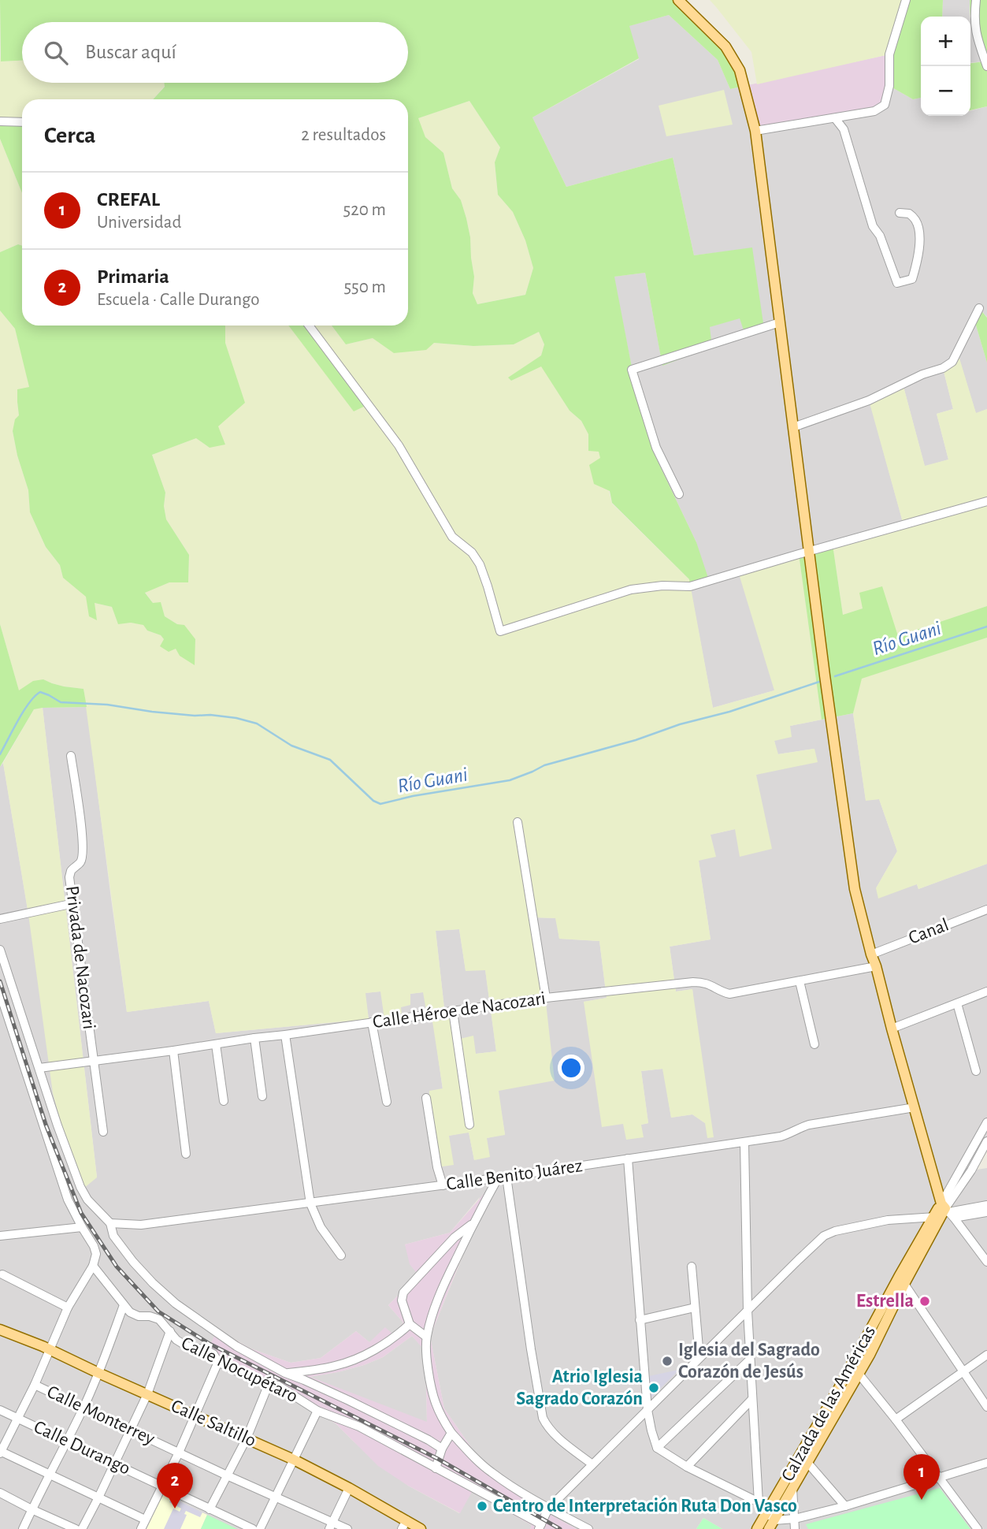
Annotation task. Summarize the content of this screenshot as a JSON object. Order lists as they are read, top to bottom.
{
  "streets": {
    "main road": ["Calzada de las Américas", "Calle Saltillo"],
    "street": [
      "Canal",
      "Privada de Nacozari",
      "Calle Héroe de Nacozari",
      "Calle Benito Juárez",
      "Calle Nocupétaro",
      "Calle Monterrey",
      "Calle Durango"
    ]
  },
  "crossings": [
    ["Privada de Nacozari", "Calle Héroe de Nacozari"]
  ],
  "water": ["Río Guani"],
  "places": [
    "Estrella",
    "Iglesia del Sagrado Corazón de Jesús",
    "Atrio Iglesia Sagrado Corazón",
    "Centro de Interpretación Ruta Don Vasco"
  ],
  "page": {
    "map_buttons": ["+", "−"],
    "search": "Buscar aquí",
    "heading": ["Cerca", "2 resultados"],
    "list": [
      {
        "mark": "1",
        "name": "CREFAL",
        "note": "Universidad",
        "value": "520 m"
      },
      {
        "mark": "2",
        "name": "Primaria",
        "note": "Escuela · Calle Durango",
        "value": "550 m"
      }
    ],
    "pins": ["1", "2"]
  }
}
